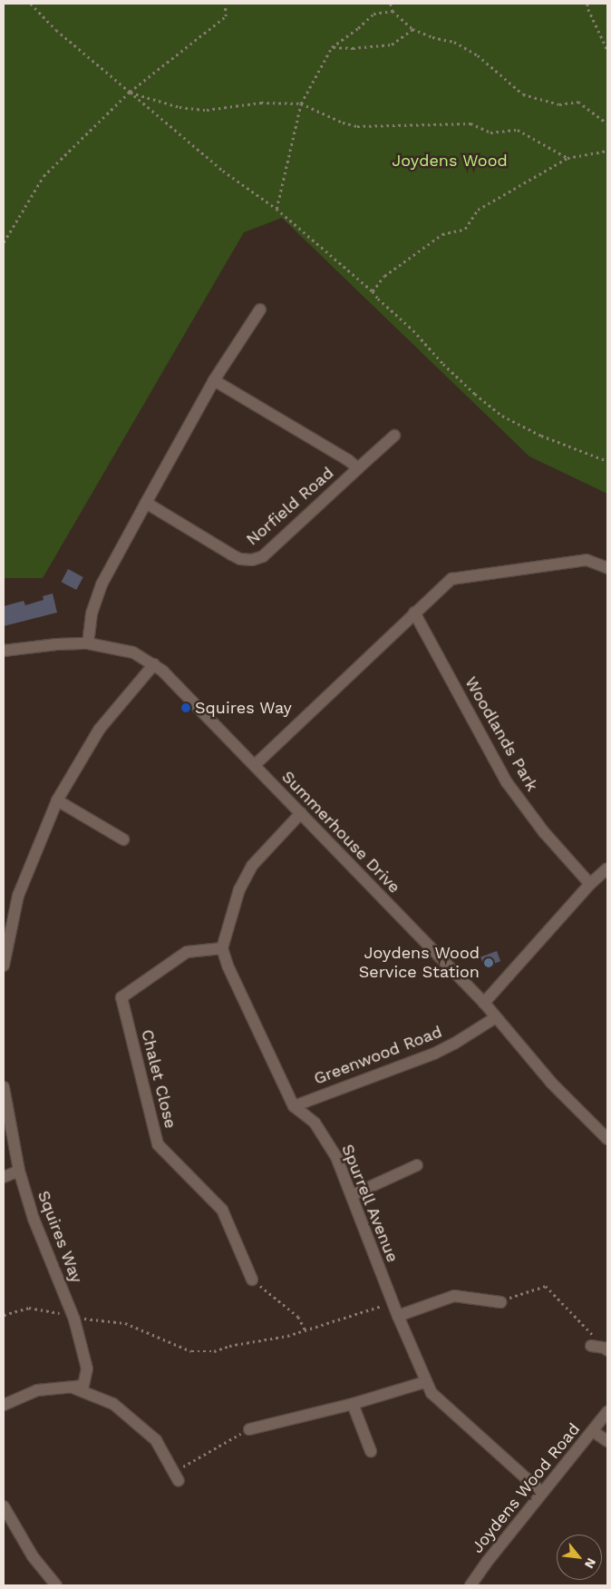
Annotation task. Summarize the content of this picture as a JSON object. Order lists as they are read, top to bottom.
{
  "streets": {
    "street": [
      "Norfield Road",
      "Woodlands Park",
      "Summerhouse Drive",
      "Greenwood Road",
      "Chalet Close",
      "Spurrell Avenue",
      "Squires Way",
      "Joydens Wood Road"
    ]
  },
  "crossings": [
    ["Summerhouse Drive", "Greenwood Road"],
    ["Greenwood Road", "Spurrell Avenue"],
    ["Chalet Close", "Spurrell Avenue"],
    ["Spurrell Avenue", "Joydens Wood Road"]
  ],
  "parks": ["Joydens Wood"],
  "places": ["Squires Way", "Joydens Wood Service Station"],
  "north": "bottom right"
}
